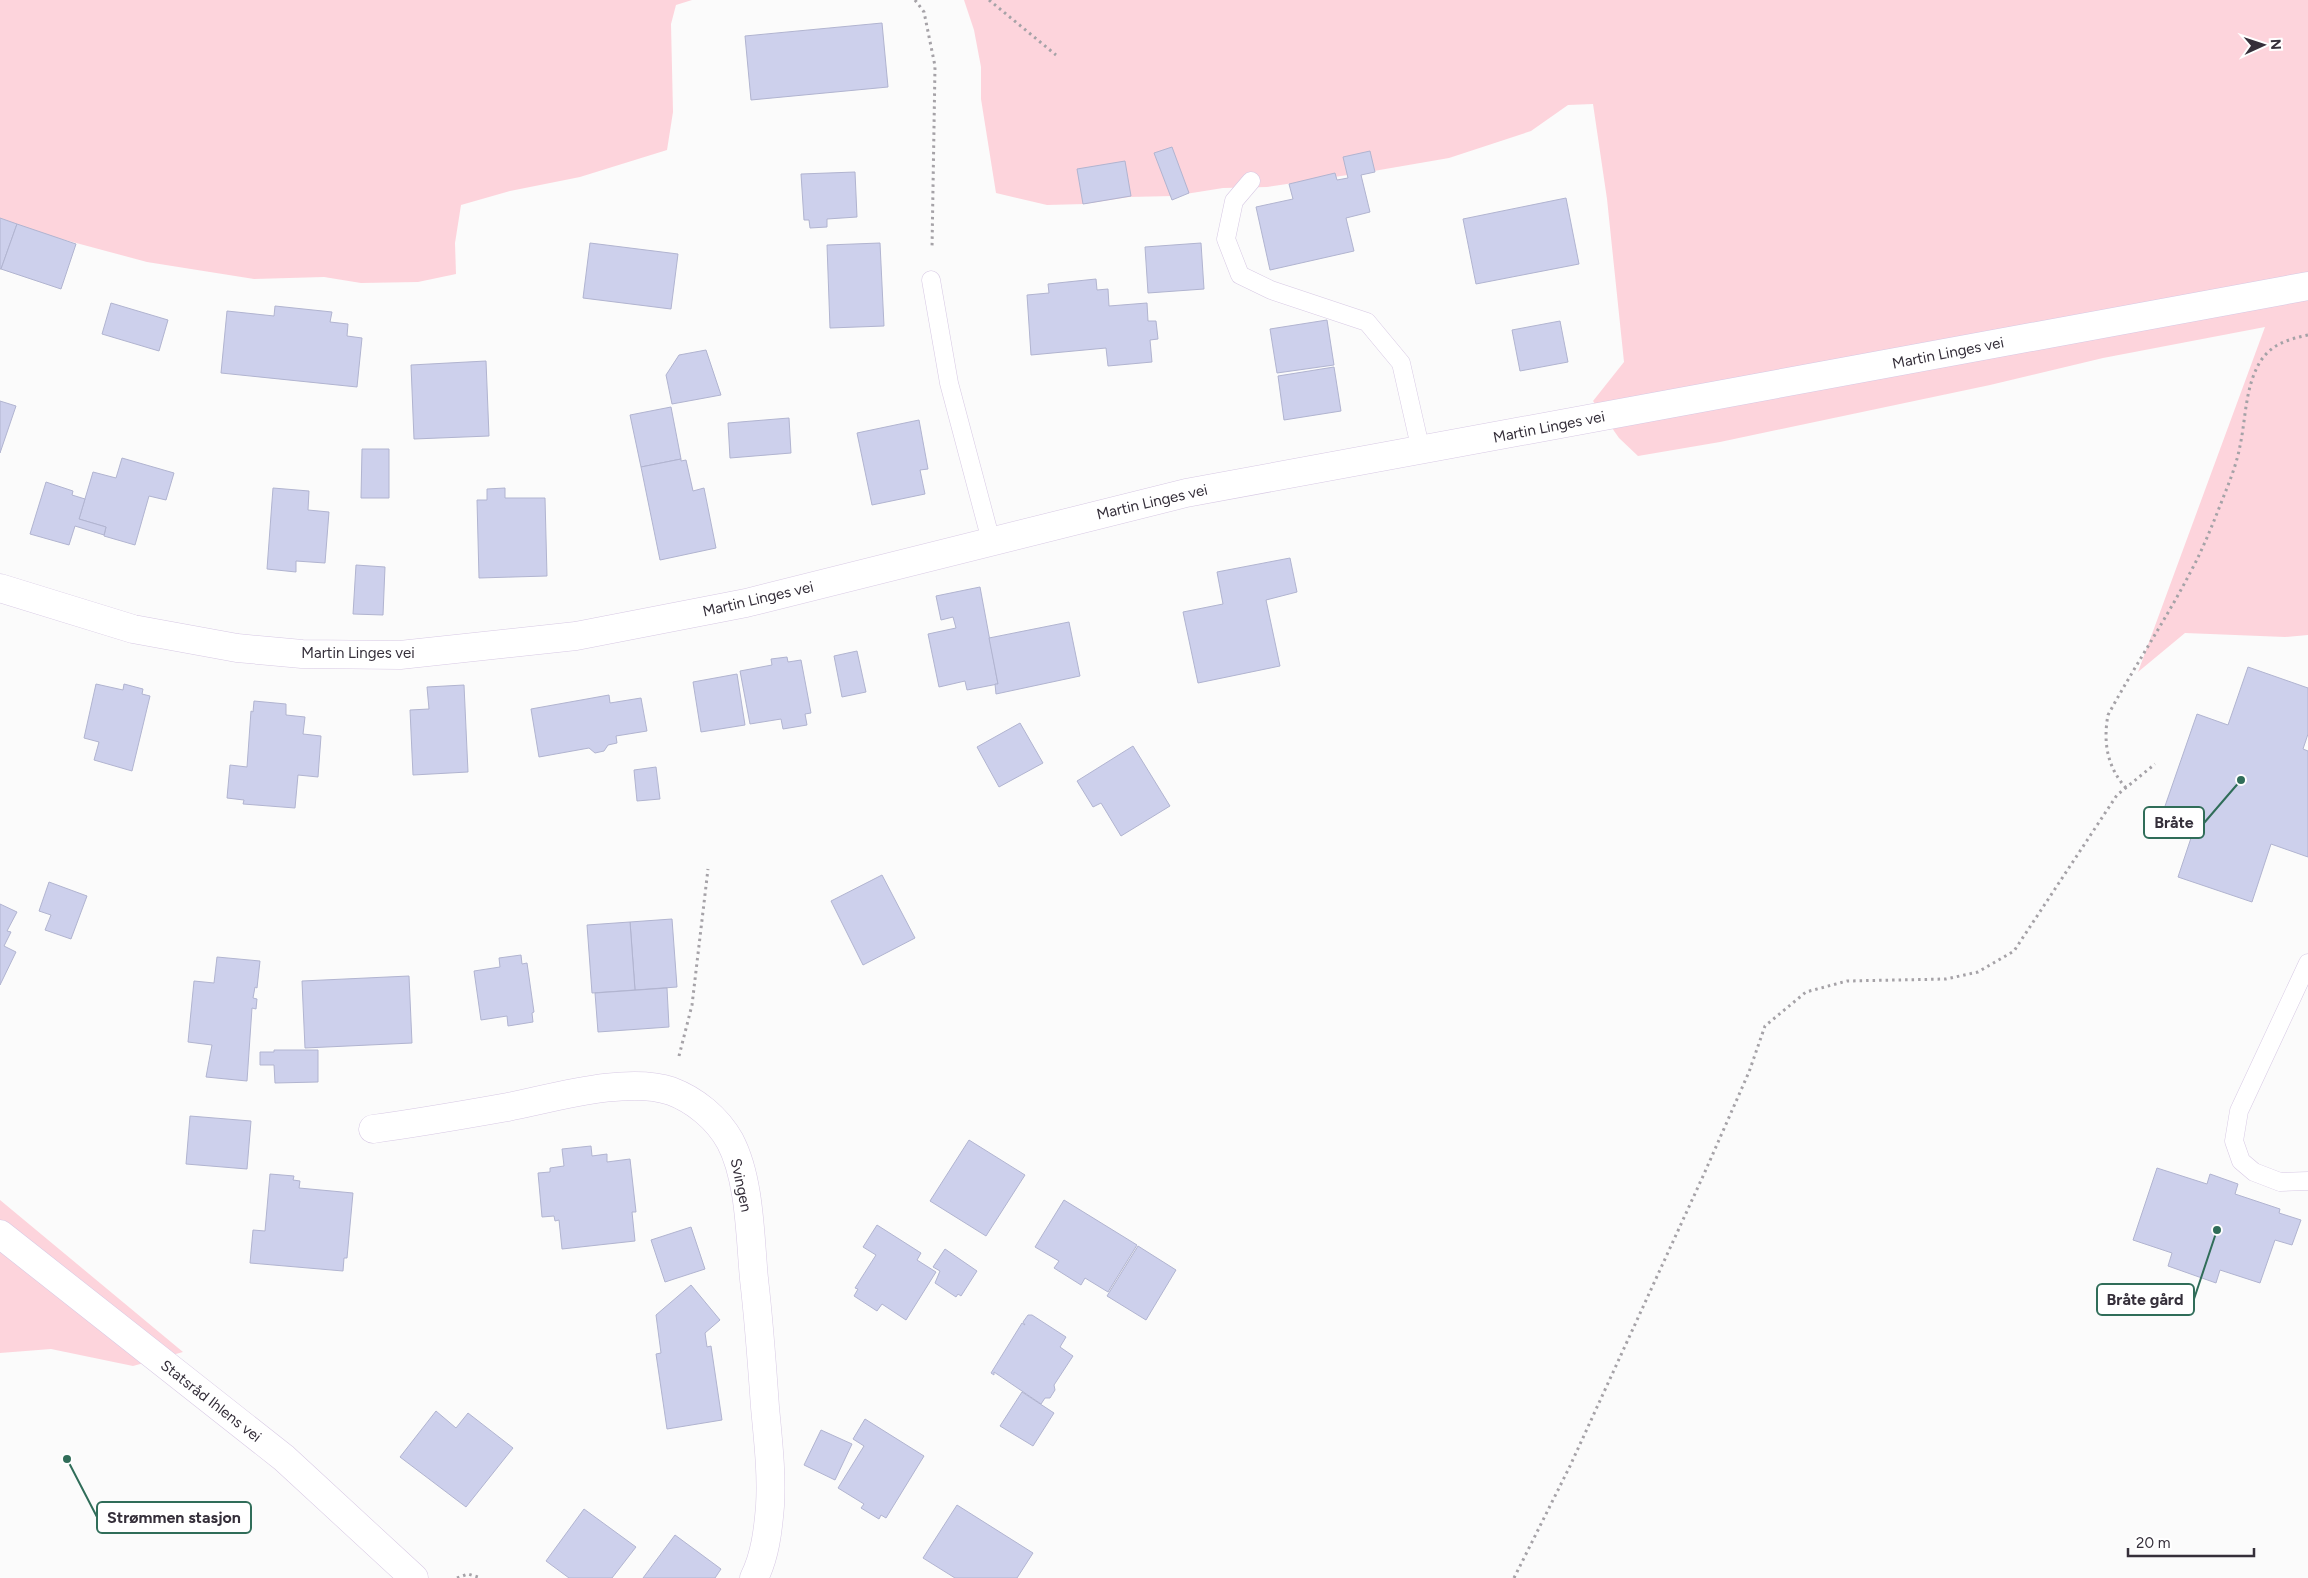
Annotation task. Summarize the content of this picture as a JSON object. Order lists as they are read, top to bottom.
{
  "streets": {
    "street": ["Martin Linges vei", "Svingen", "Statsråd Ihlens vei"]
  },
  "places": ["Bråte", "Bråte gård", "Strømmen stasjon"],
  "scale_bar": "20 m",
  "north": "right"
}
